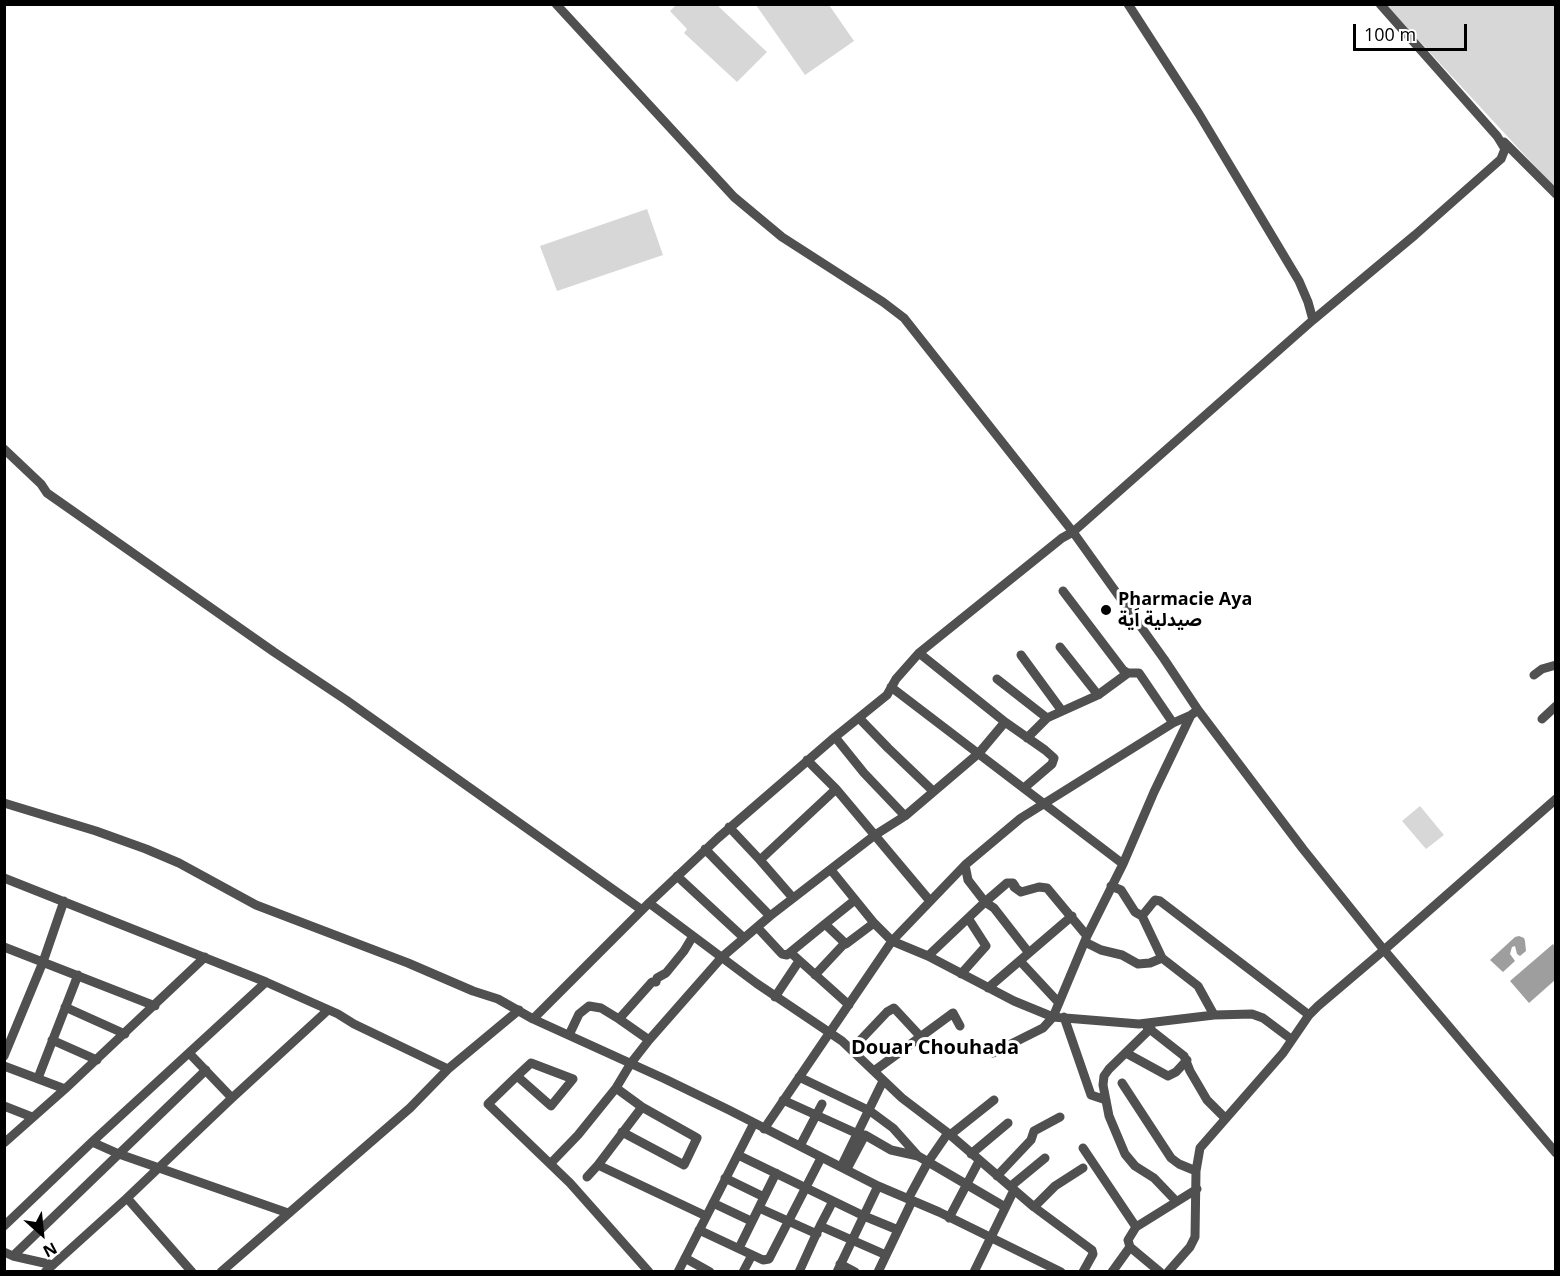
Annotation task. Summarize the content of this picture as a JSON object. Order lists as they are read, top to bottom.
{
  "districts": ["Douar Chouhada"],
  "places": ["Pharmacie Aya صيدلية اَية"],
  "scale_bar": "100 m",
  "north": "bottom right"
}
